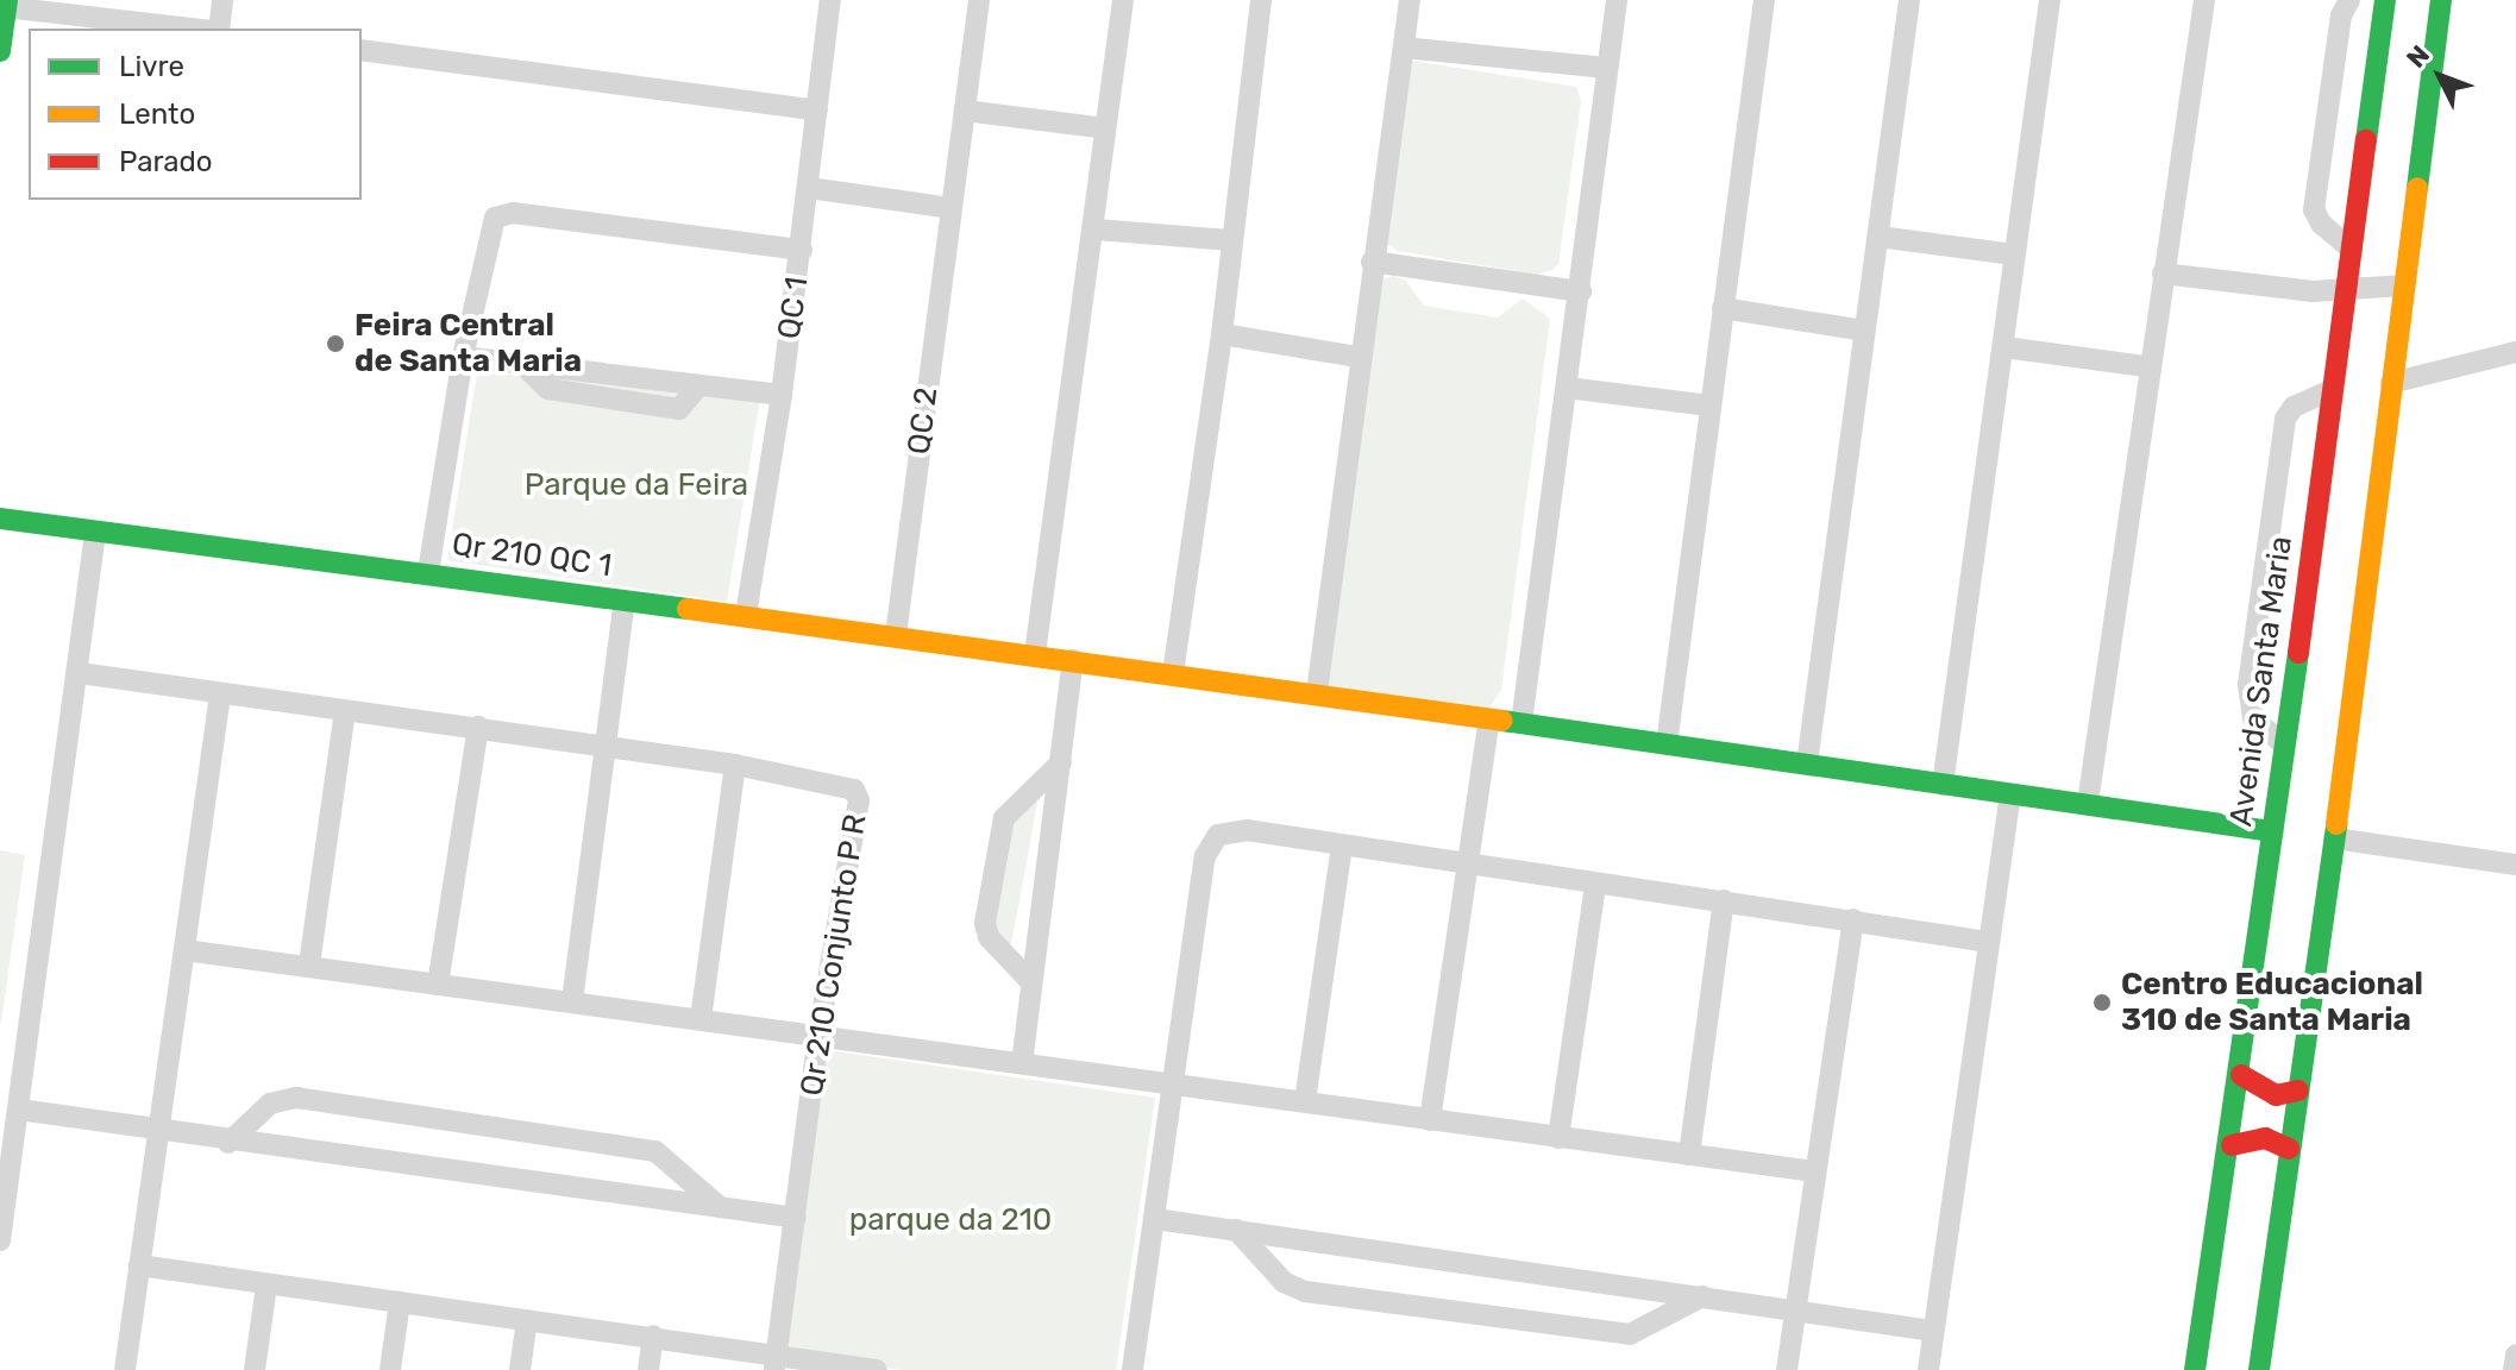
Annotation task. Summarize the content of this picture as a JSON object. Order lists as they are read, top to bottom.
{
  "streets": {
    "main road": ["Qr 210 QC 1", "Avenida Santa Maria"],
    "street": ["QC 1", "QC 2", "Qr 210 Conjunto P R"]
  },
  "crossings": [
    ["QC 1", "Qr 210 QC 1"],
    ["QC 2", "Qr 210 QC 1"],
    ["Qr 210 QC 1", "Avenida Santa Maria"]
  ],
  "parks": ["Parque da Feira", "parque da 210"],
  "places": ["Feira Central de Santa Maria", "Centro Educacional 310 de Santa Maria"],
  "legend": ["Livre", "Lento", "Parado"],
  "north": "top left"
}
